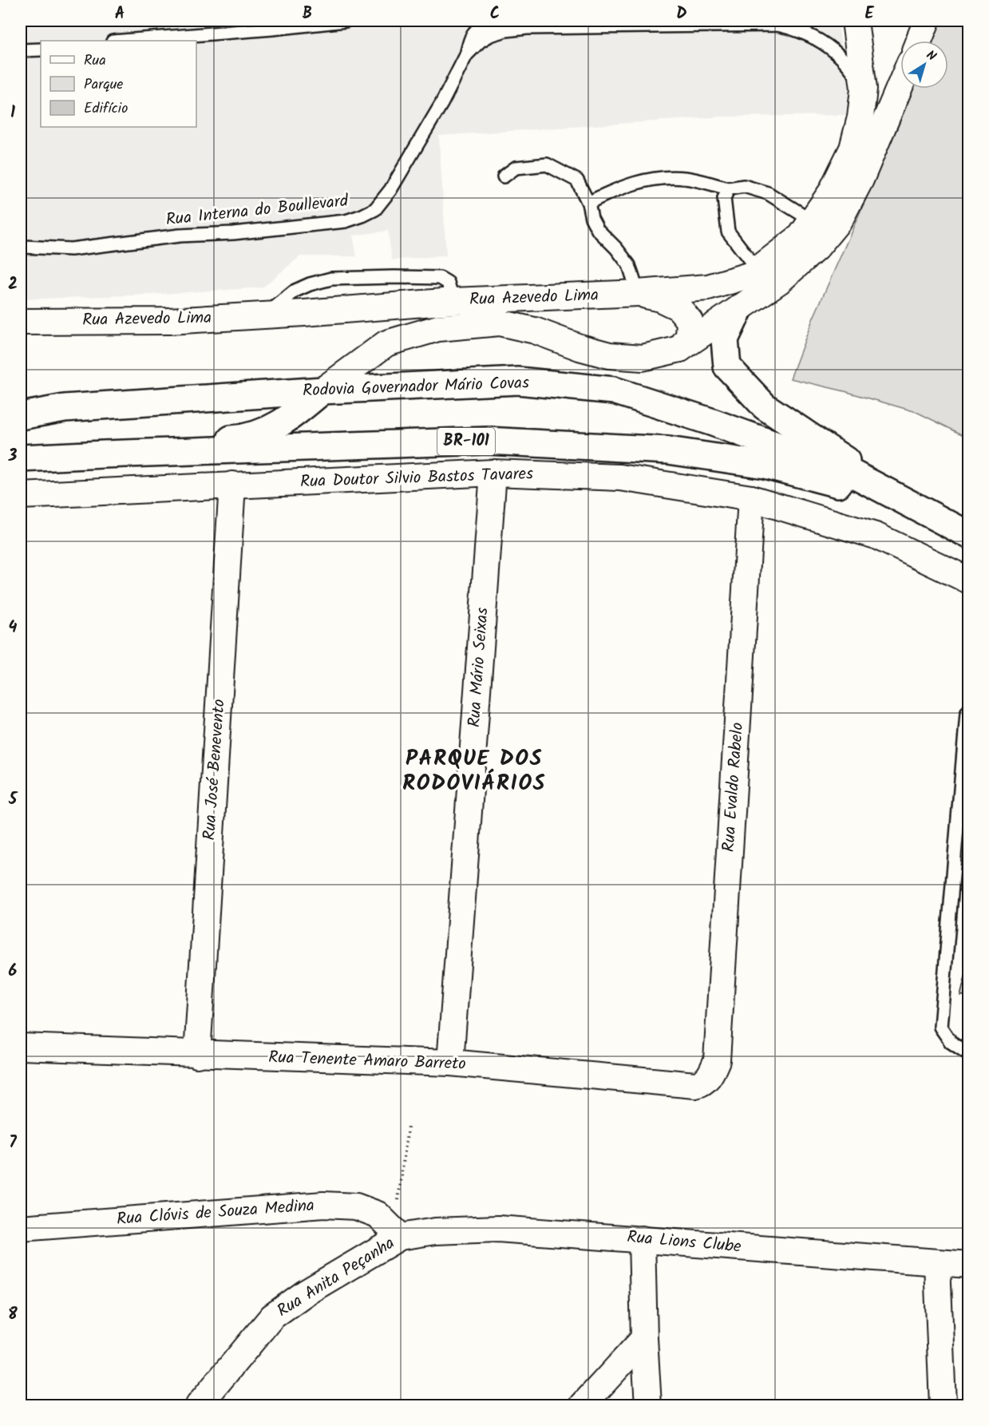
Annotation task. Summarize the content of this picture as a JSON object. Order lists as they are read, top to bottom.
{
  "streets": {
    "highway": ["Rodovia Governador Mário Covas", "BR-101"],
    "street": [
      "Rua Azevedo Lima",
      "Rua Doutor Silvio Bastos Tavares",
      "Rua Mário Seixas",
      "Rua José Benevento",
      "Rua Evaldo Rabelo",
      "Rua Tenente Amaro Barreto",
      "Rua Clóvis de Souza Medina",
      "Rua Lions Clube",
      "Rua Anita Peçanha"
    ],
    "lane": ["Rua Interna do Boullevard"]
  },
  "crossings": [
    ["Rua Interna do Boullevard", "Rua Azevedo Lima"],
    ["Rua Azevedo Lima", "Rodovia Governador Mário Covas"],
    ["Rua Doutor Silvio Bastos Tavares", "Rua Mário Seixas"],
    ["Rua Doutor Silvio Bastos Tavares", "Rua José Benevento"],
    ["Rua Doutor Silvio Bastos Tavares", "Rua Evaldo Rabelo"],
    ["Rua Mário Seixas", "Rua Tenente Amaro Barreto"],
    ["Rua José Benevento", "Rua Tenente Amaro Barreto"],
    ["Rua Evaldo Rabelo", "Rua Tenente Amaro Barreto"],
    ["Rua Clóvis de Souza Medina", "Rua Lions Clube"],
    ["Rua Clóvis de Souza Medina", "Rua Anita Peçanha"],
    ["Rua Lions Clube", "Rua Anita Peçanha"]
  ],
  "districts": ["PARQUE DOS RODOVIÁRIOS"],
  "legend": ["Rua", "Parque", "Edifício"],
  "north": "top right",
  "grid": {
    "columns": [
      "A",
      "B",
      "C",
      "D",
      "E"
    ],
    "rows": [
      "1",
      "2",
      "3",
      "4",
      "5",
      "6",
      "7",
      "8"
    ]
  }
}
